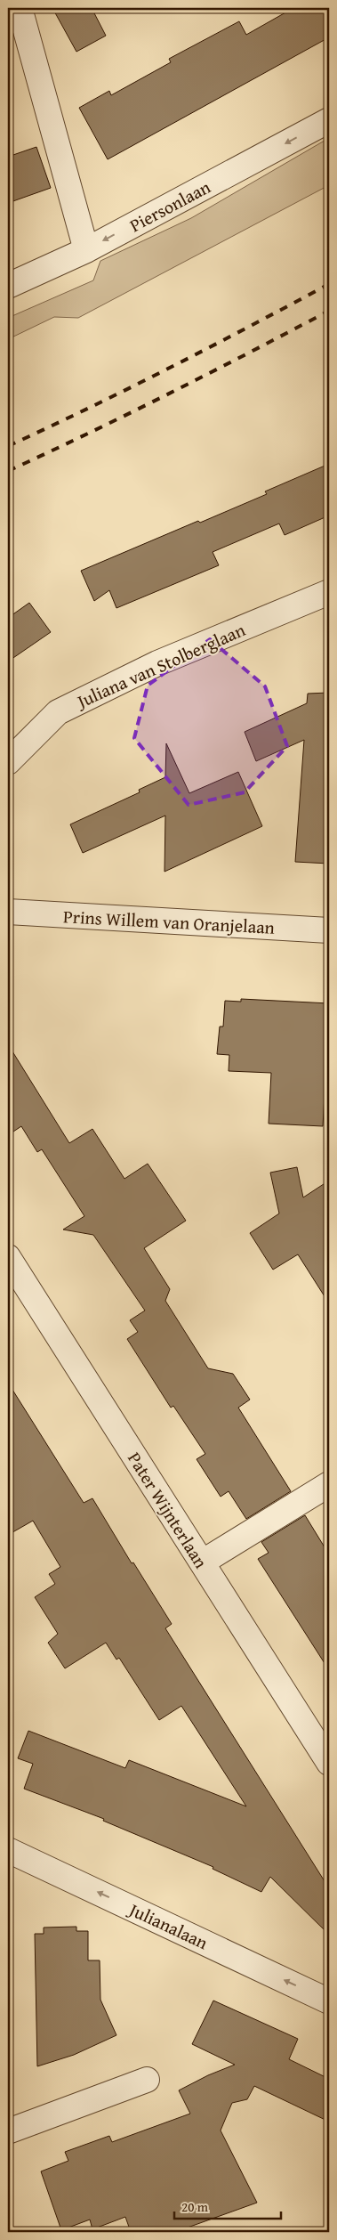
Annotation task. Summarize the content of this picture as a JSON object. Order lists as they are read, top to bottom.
{
  "streets": {
    "street": [
      "Piersonlaan",
      "Juliana van Stolberglaan",
      "Prins Willem van Oranjelaan",
      "Pater Wijnterlaan",
      "Julianalaan"
    ]
  },
  "one_way": ["Piersonlaan", "Julianalaan"],
  "scale_bar": "20 m"
}
